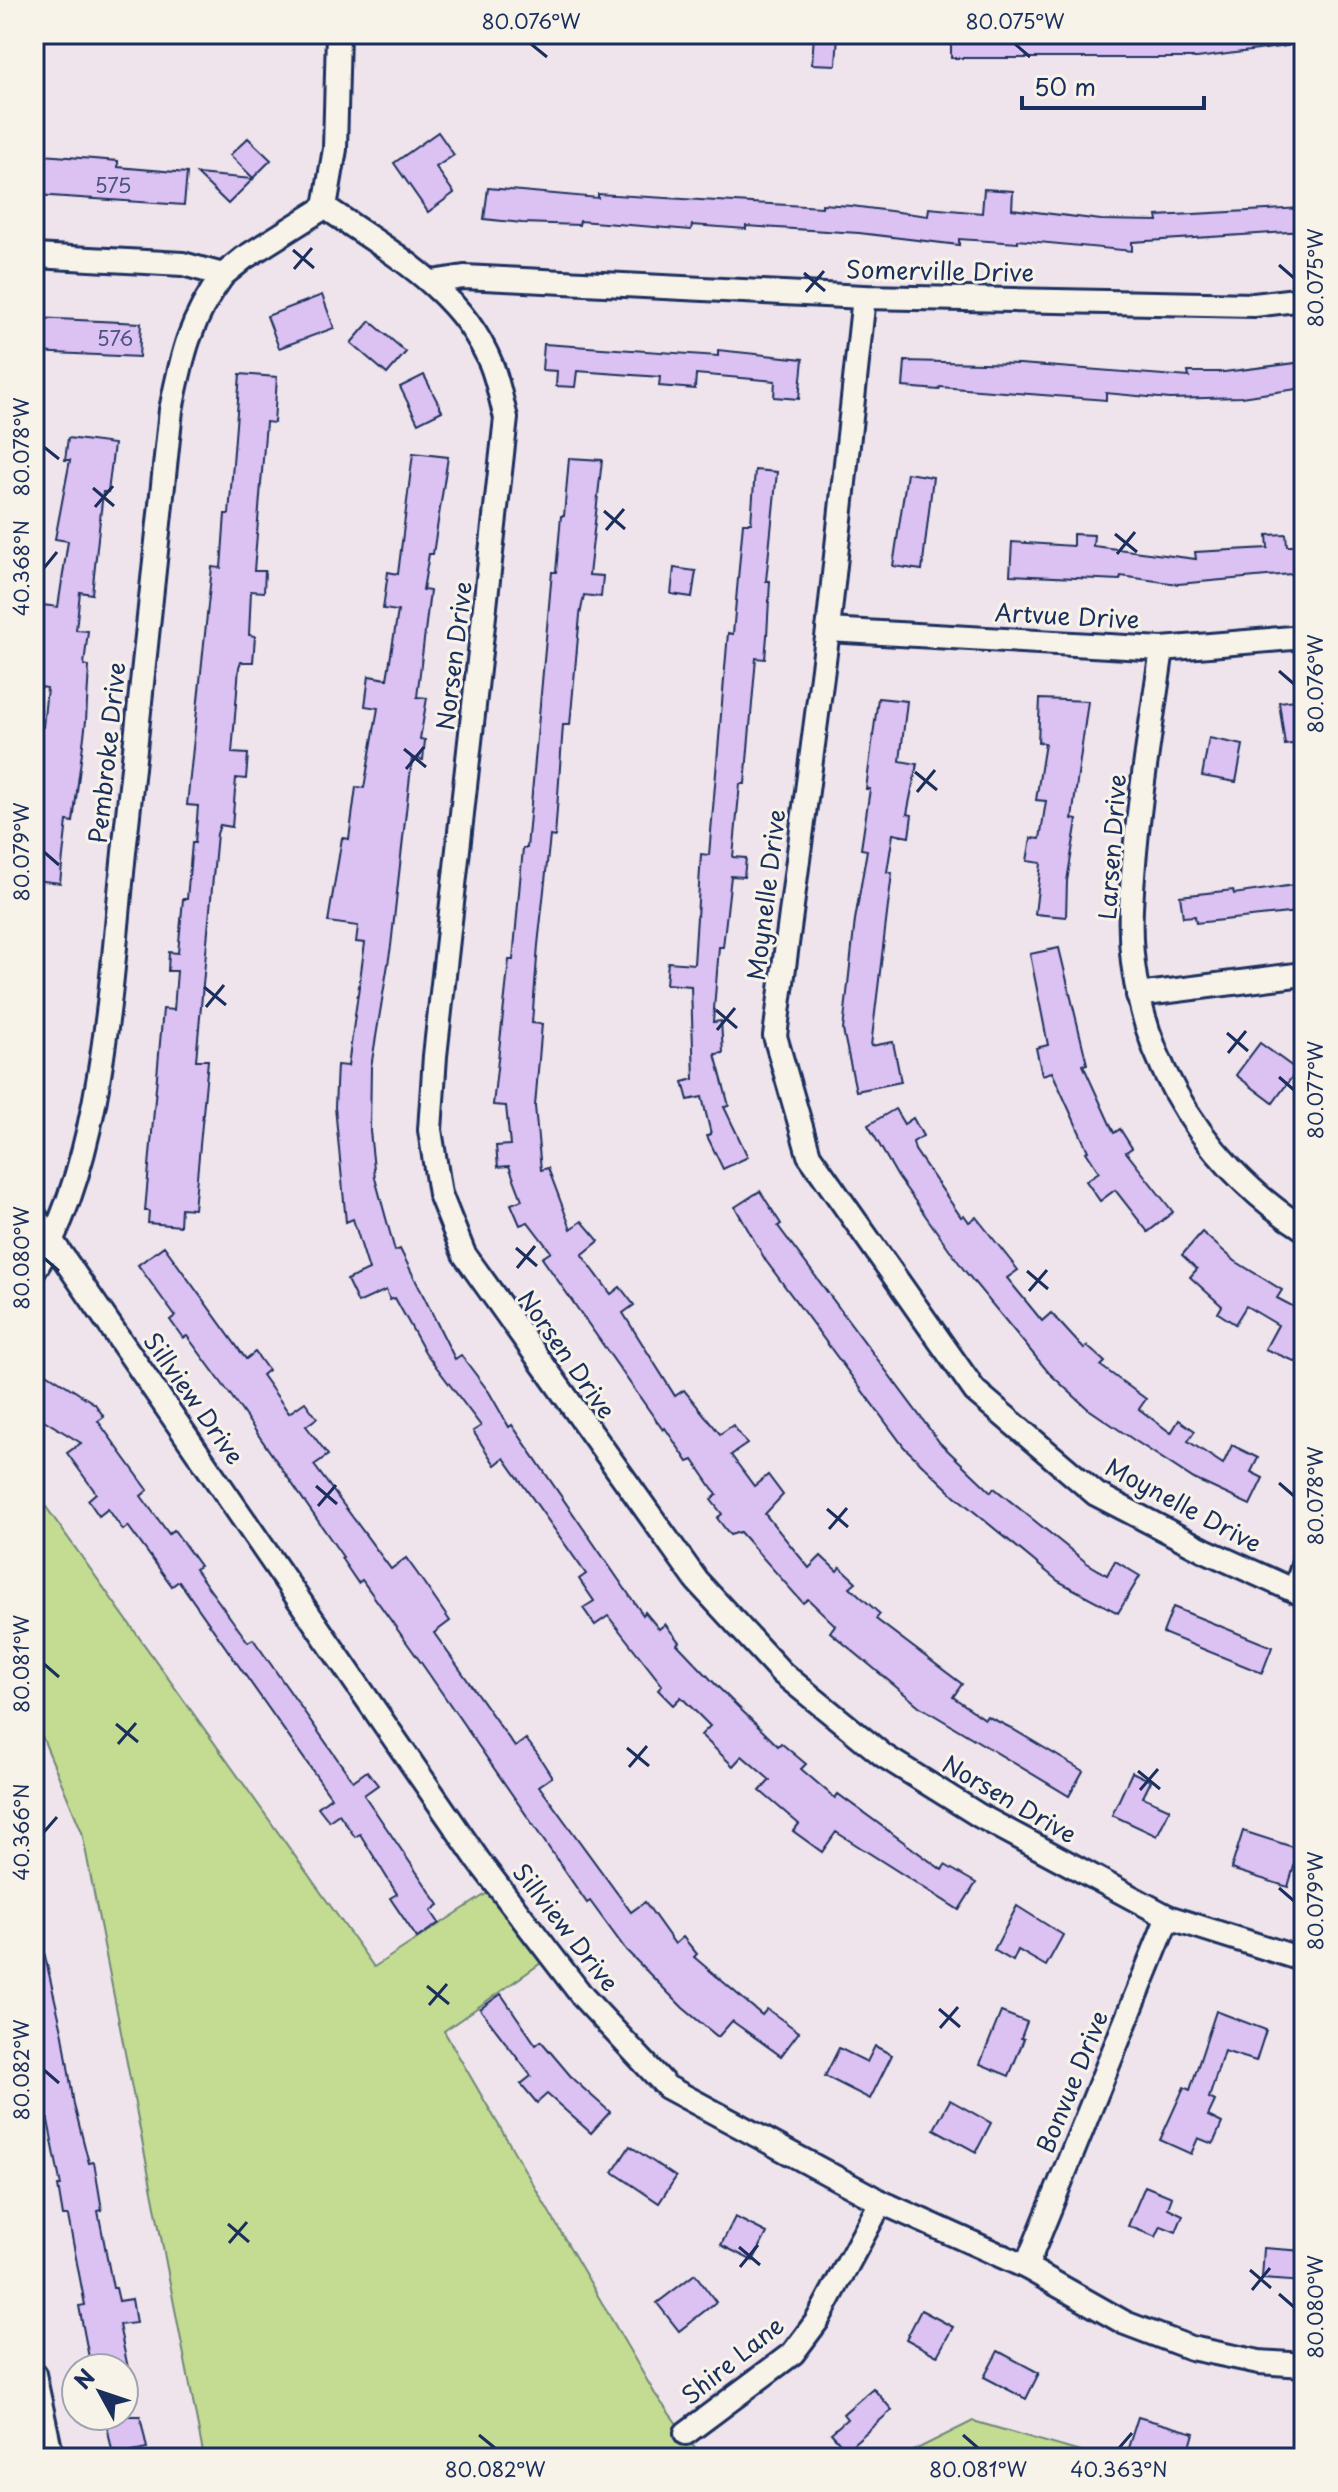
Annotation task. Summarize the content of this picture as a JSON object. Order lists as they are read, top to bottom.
{
  "streets": {
    "street": [
      "Somerville Drive",
      "Artvue Drive",
      "Norsen Drive",
      "Pembroke Drive",
      "Larsen Drive",
      "Moynelle Drive",
      "Sillview Drive",
      "Bonvue Drive",
      "Shire Lane"
    ]
  },
  "crossings": [
    ["Somerville Drive", "Norsen Drive"],
    ["Somerville Drive", "Moynelle Drive"],
    ["Artvue Drive", "Larsen Drive"],
    ["Artvue Drive", "Moynelle Drive"],
    ["Norsen Drive", "Bonvue Drive"],
    ["Pembroke Drive", "Sillview Drive"],
    ["Sillview Drive", "Bonvue Drive"],
    ["Sillview Drive", "Shire Lane"]
  ],
  "house_numbers": ["575", "576"],
  "scale_bar": "50 m",
  "north": "top left",
  "coordinates": [
    "80.076°W",
    "80.075°W",
    "80.078°W",
    "40.368°N",
    "80.079°W",
    "80.077°W",
    "80.080°W",
    "80.081°W",
    "40.366°N",
    "80.082°W",
    "40.363°N"
  ]
}
